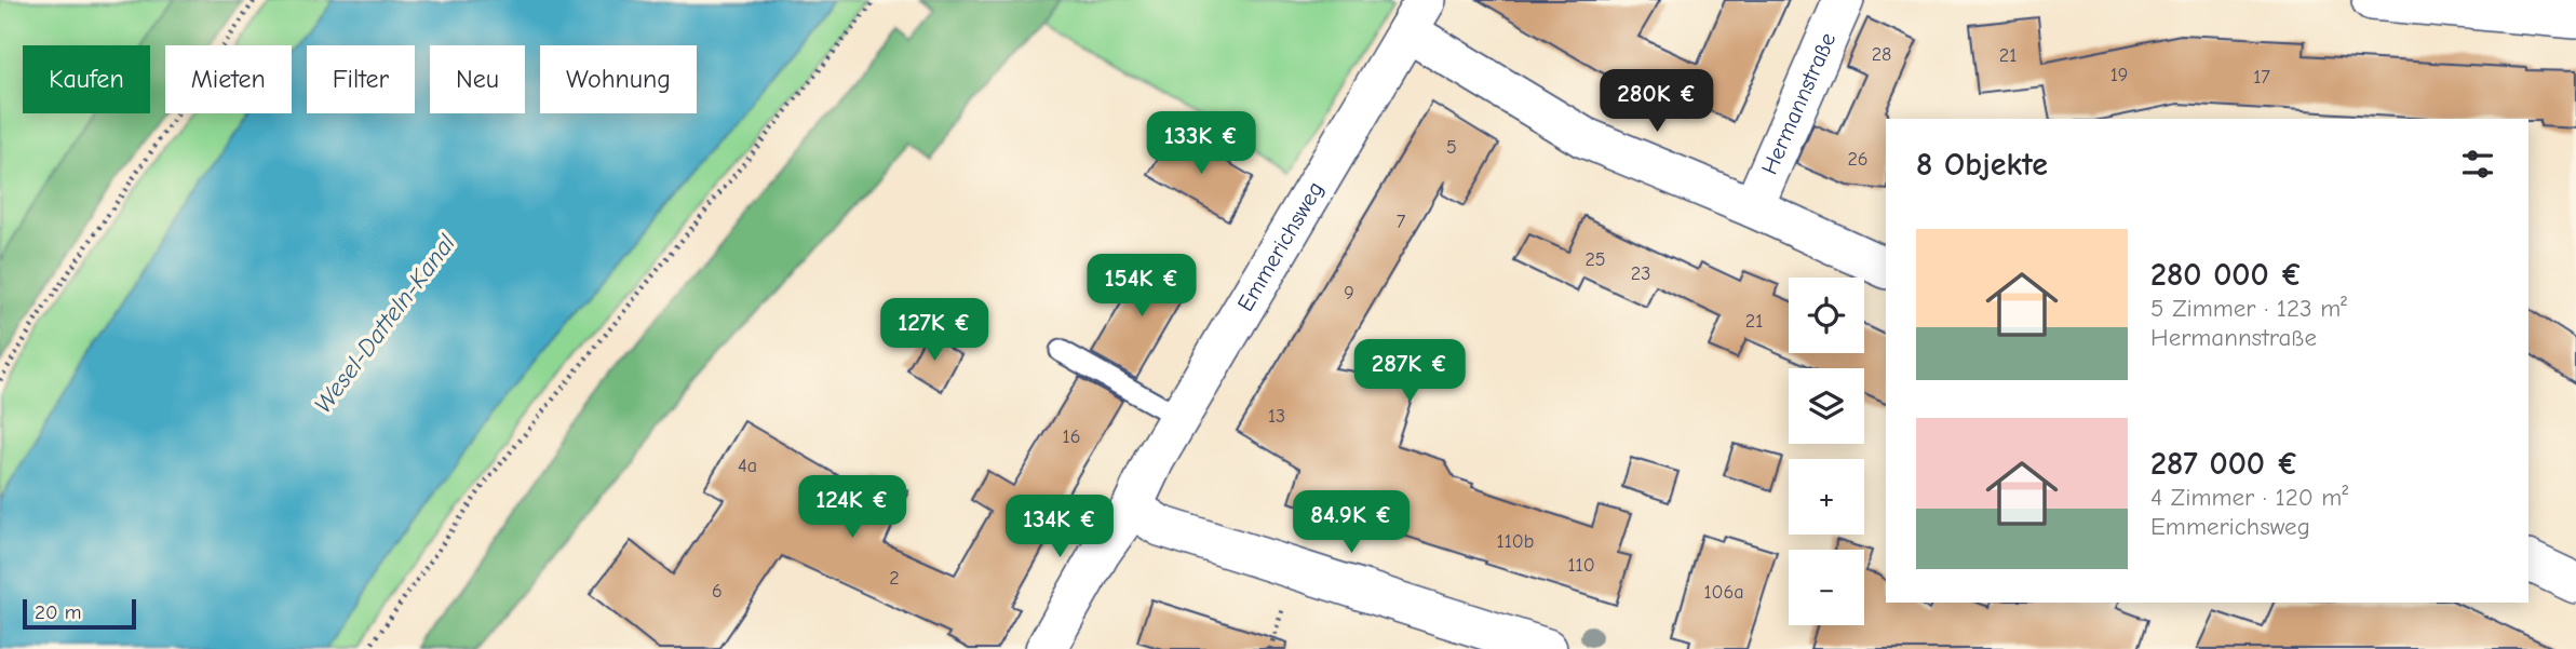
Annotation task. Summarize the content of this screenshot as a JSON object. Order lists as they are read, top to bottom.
{
  "streets": {
    "street": ["Hermannstraße", "Emmerichsweg"]
  },
  "water": ["Wesel-Datteln-Kanal"],
  "house_numbers": [
    "28",
    "21",
    "19",
    "17",
    "5",
    "26",
    "7",
    "25",
    "23",
    "9",
    "21",
    "13",
    "16",
    "4a",
    "110b",
    "110",
    "2",
    "6",
    "106a"
  ],
  "scale_bar": "20 m",
  "page": {
    "chip": [
      "Kaufen",
      "Mieten",
      "Filter",
      "Neu",
      "Wohnung"
    ],
    "price": [
      "280K €",
      "133K €",
      "154K €",
      "127K €",
      "287K €",
      "124K €",
      "84.9K €",
      "134K €"
    ],
    "heading": "8 Objekte",
    "list": [
      {
        "name": "280 000 €",
        "note": "5 Zimmer · 123 m² · Hermannstraße"
      },
      {
        "name": "287 000 €",
        "note": "4 Zimmer · 120 m² · Emmerichsweg"
      }
    ],
    "map_buttons": ["+", "−"],
    "scale": "20 m"
  }
}
